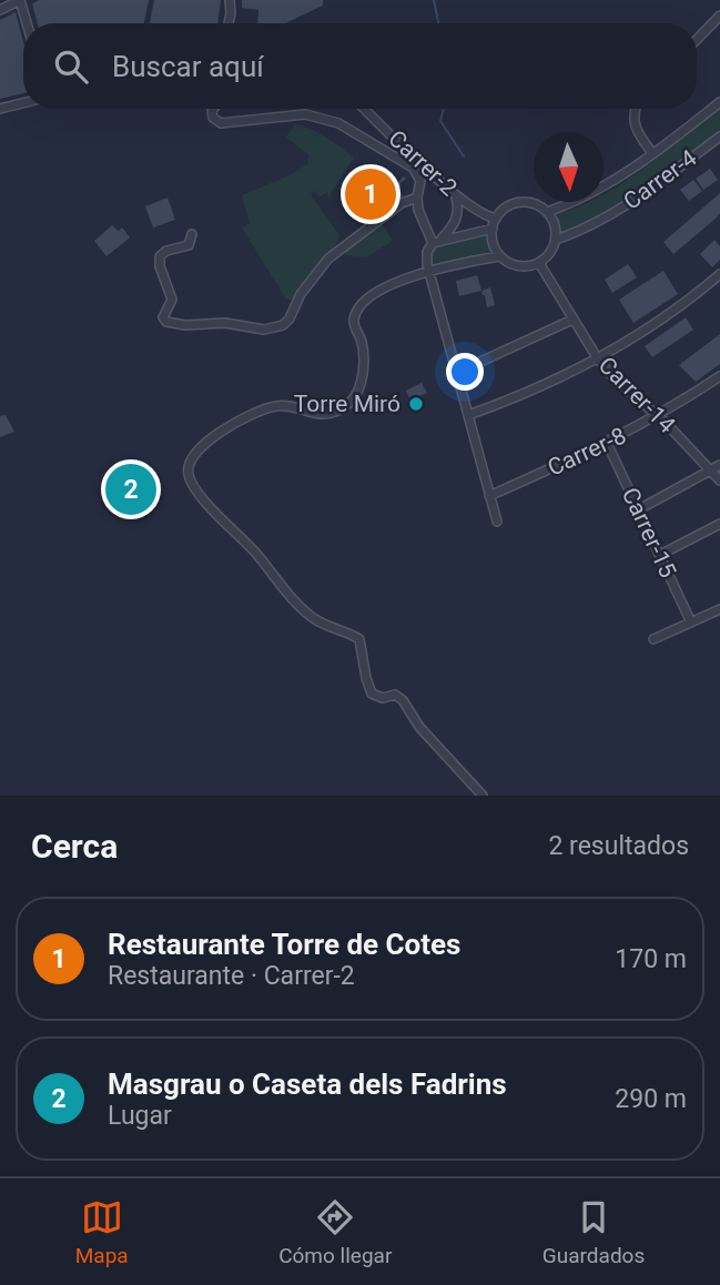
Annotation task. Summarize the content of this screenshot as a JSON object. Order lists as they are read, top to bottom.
{
  "streets": {
    "street": [
      "Carrer-2",
      "Carrer-4",
      "Carrer-14",
      "Carrer-8",
      "Carrer-15"
    ]
  },
  "crossings": [
    ["Carrer-2", "Carrer-4"],
    ["Carrer-2", "Carrer-14"],
    ["Carrer-4", "Carrer-14"],
    ["Carrer-14", "Carrer-8"],
    ["Carrer-8", "Carrer-15"]
  ],
  "places": ["Torre Miró"],
  "north": "bottom",
  "page": {
    "search": "Buscar aquí",
    "pins": ["1", "2"],
    "heading": ["Cerca", "2 resultados"],
    "list": [
      {
        "mark": "1",
        "name": "Restaurante Torre de Cotes",
        "note": "Restaurante · Carrer-2",
        "value": "170 m"
      },
      {
        "mark": "2",
        "name": "Masgrau o Caseta dels Fadrins",
        "note": "Lugar",
        "value": "290 m"
      }
    ],
    "nav": ["Mapa", "Cómo llegar", "Guardados"]
  }
}
